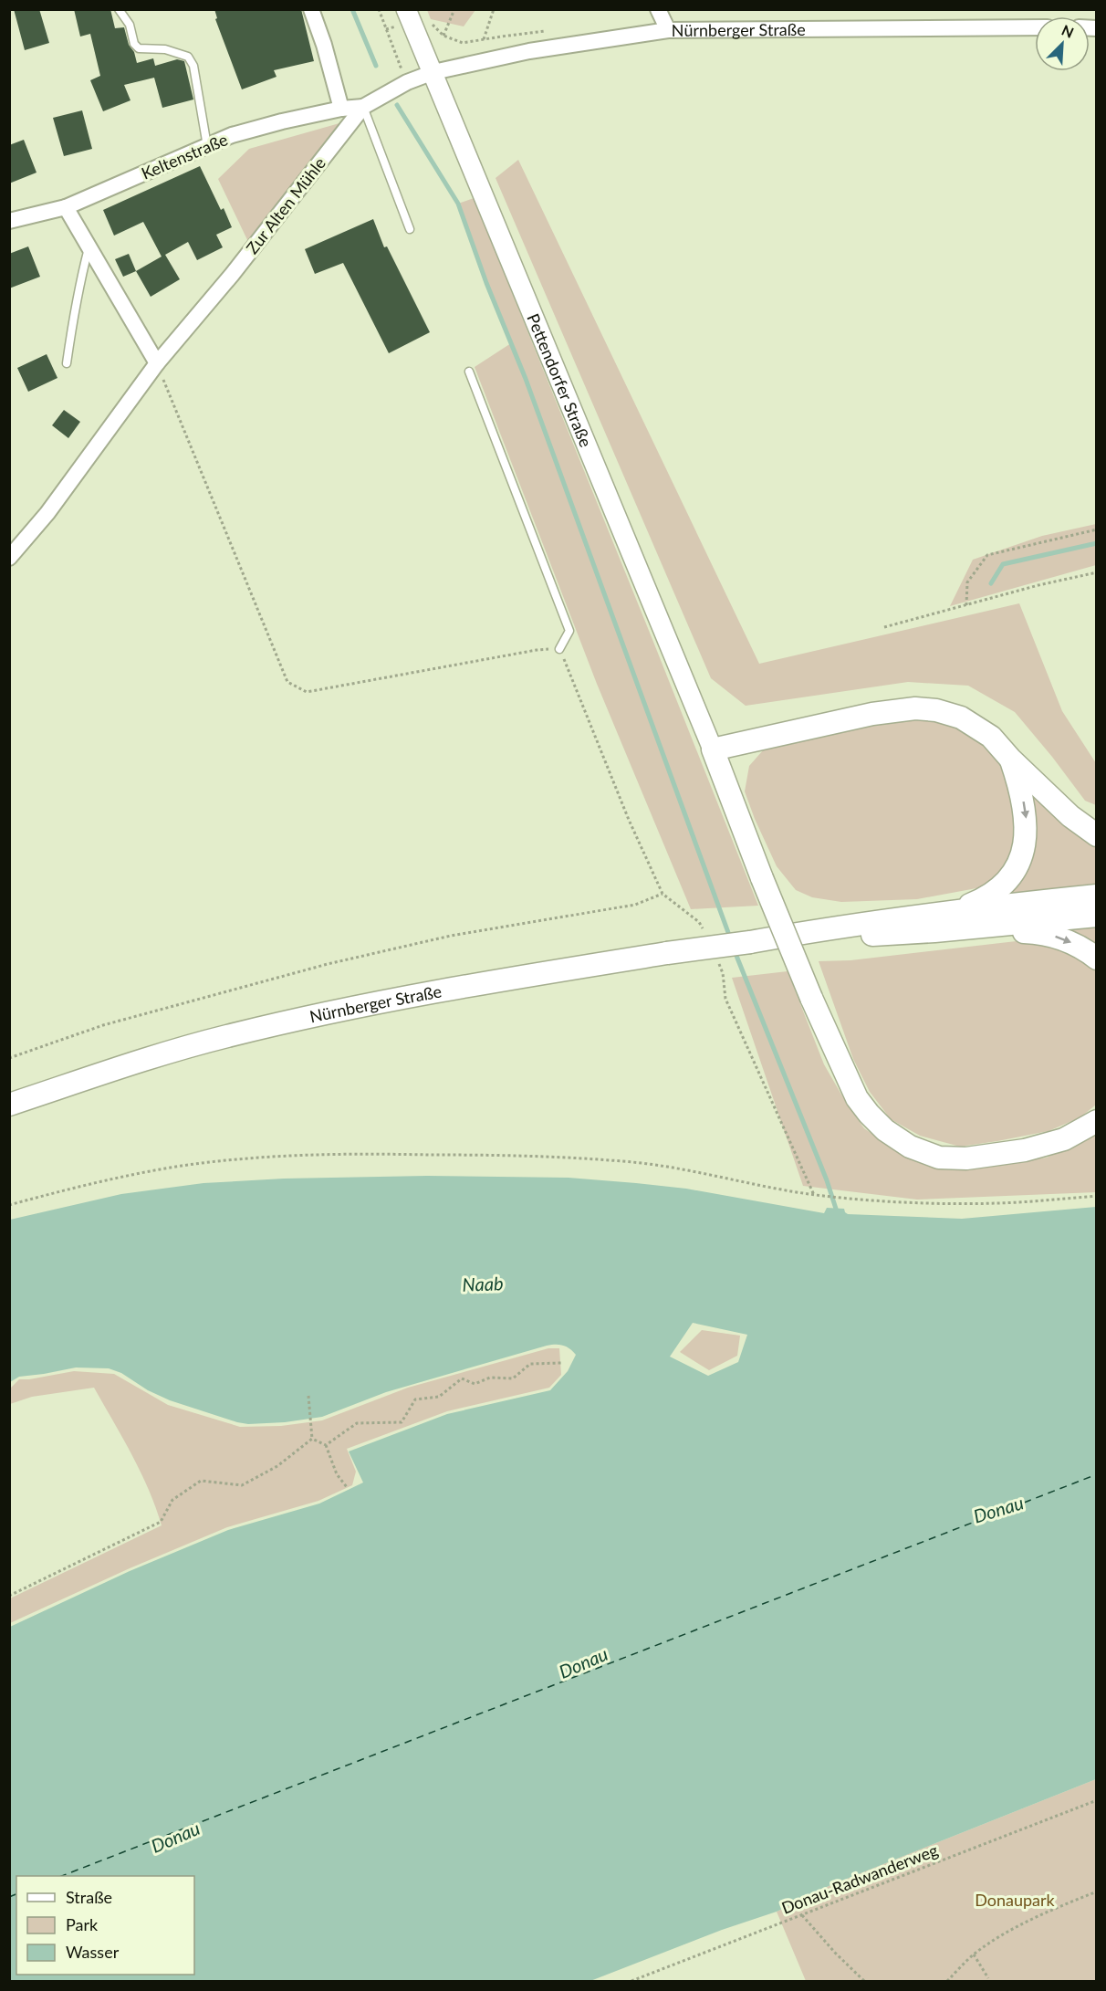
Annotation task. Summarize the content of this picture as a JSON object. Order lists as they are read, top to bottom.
{
  "streets": {
    "main road": ["Nürnberger Straße"],
    "street": ["Keltenstraße", "Zur Alten Mühle", "Pettendorfer Straße"],
    "path": ["Donau-Radwanderweg"]
  },
  "crossings": [
    ["Nürnberger Straße", "Zur Alten Mühle"],
    ["Nürnberger Straße", "Pettendorfer Straße"],
    ["Keltenstraße", "Zur Alten Mühle"],
    ["Zur Alten Mühle", "Pettendorfer Straße"]
  ],
  "water": ["Naab", "Donau"],
  "parks": ["Donaupark"],
  "legend": ["Straße", "Park", "Wasser"],
  "north": "top right"
}
